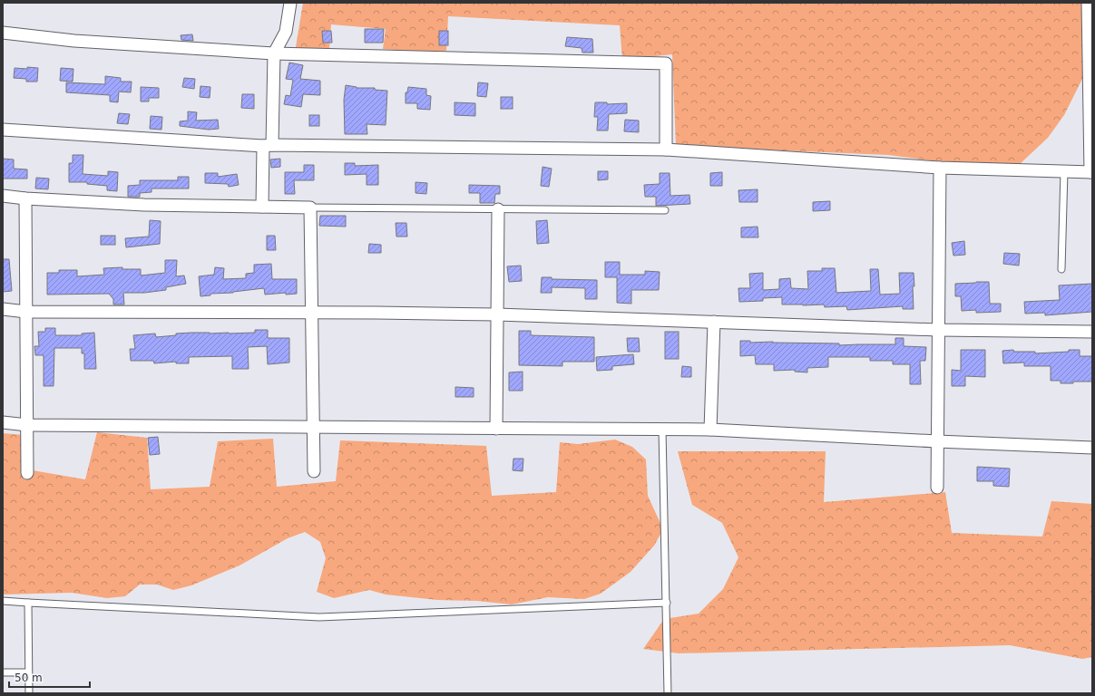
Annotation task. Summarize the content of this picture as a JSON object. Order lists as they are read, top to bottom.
{
  "scale_bar": "50 m"
}
